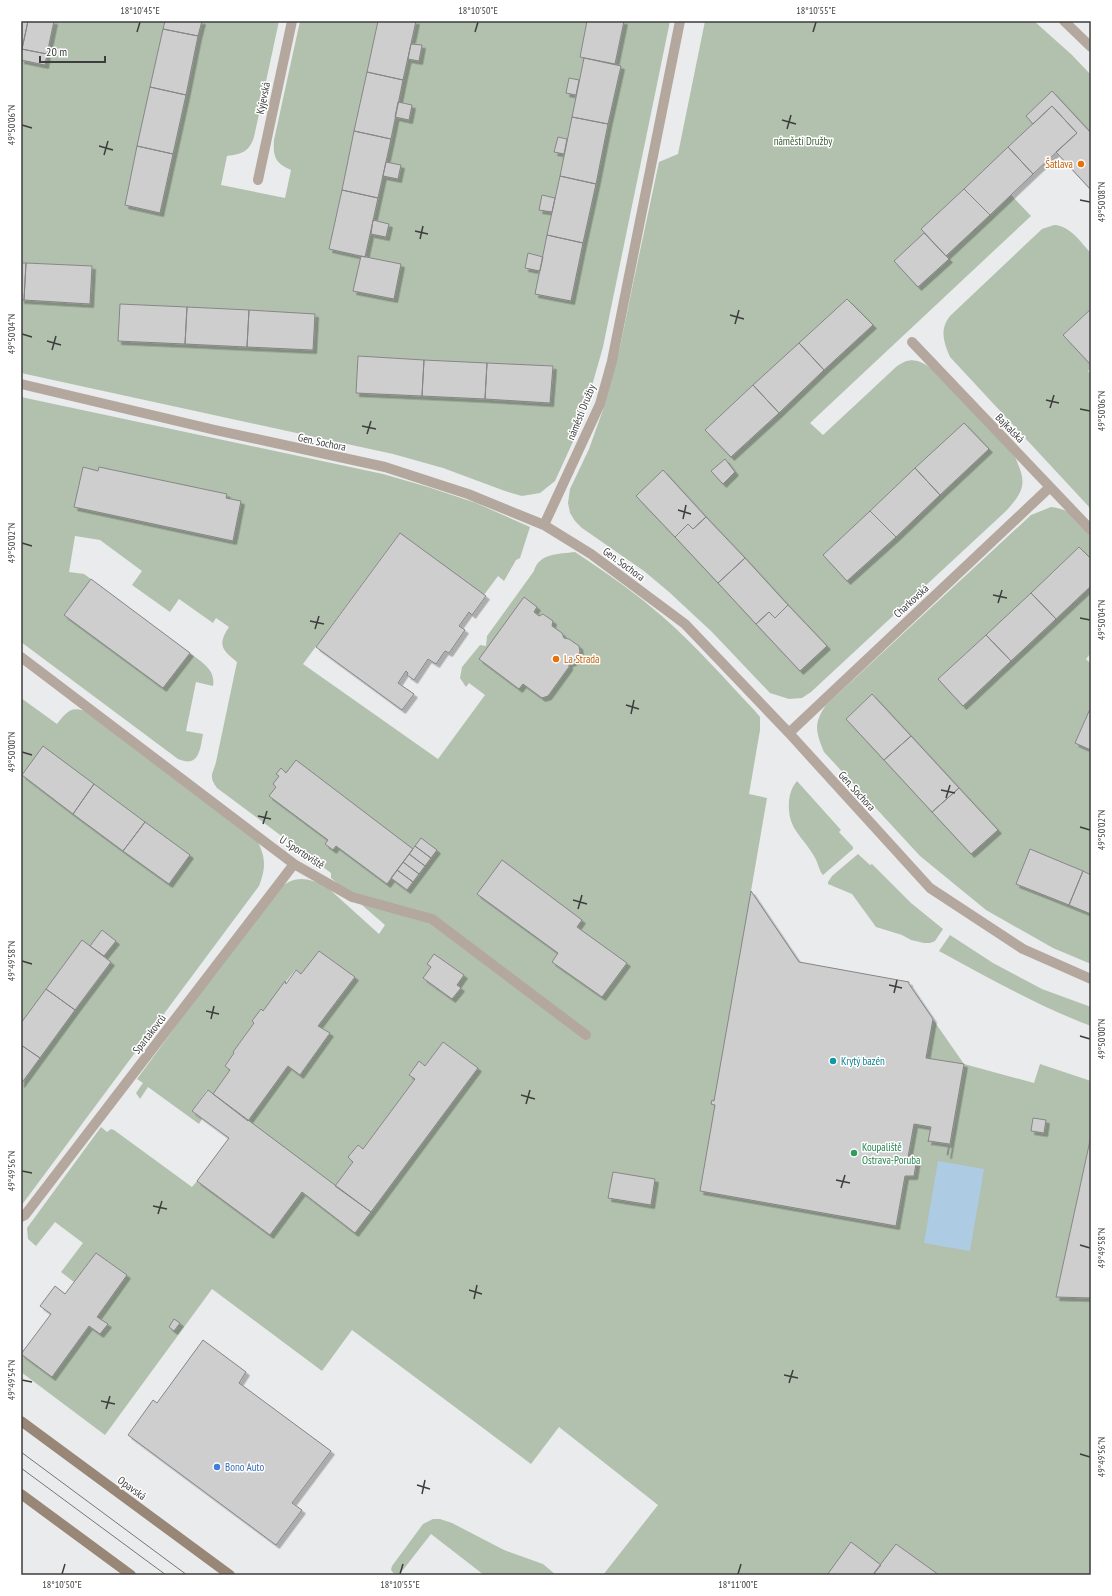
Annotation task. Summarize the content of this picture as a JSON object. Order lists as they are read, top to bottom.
{
  "streets": {
    "main road": ["Opavská"],
    "street": [
      "Kyjevská",
      "náměstí Družby",
      "Bajkalská",
      "Gen. Sochora",
      "Charkovská",
      "U Sportoviště",
      "Spartakovců"
    ]
  },
  "crossings": [
    ["náměstí Družby", "Gen. Sochora"],
    ["Bajkalská", "Charkovská"],
    ["Gen. Sochora", "Charkovská"],
    ["U Sportoviště", "Spartakovců"]
  ],
  "parks": ["náměstí Družby"],
  "places": [
    "Šatlava",
    "La Strada",
    "Krytý bazén",
    "Koupaliště Ostrava-Poruba",
    "Bono Auto"
  ],
  "scale_bar": "20 m",
  "coordinates": [
    "18°10'45\"E",
    "18°10'50\"E",
    "18°10'55\"E",
    "49°50'06\"N",
    "49°50'08\"N",
    "49°50'04\"N",
    "49°50'02\"N",
    "49°50'00\"N",
    "49°49'58\"N",
    "49°49'56\"N",
    "49°49'54\"N",
    "18°11'00\"E"
  ]
}
